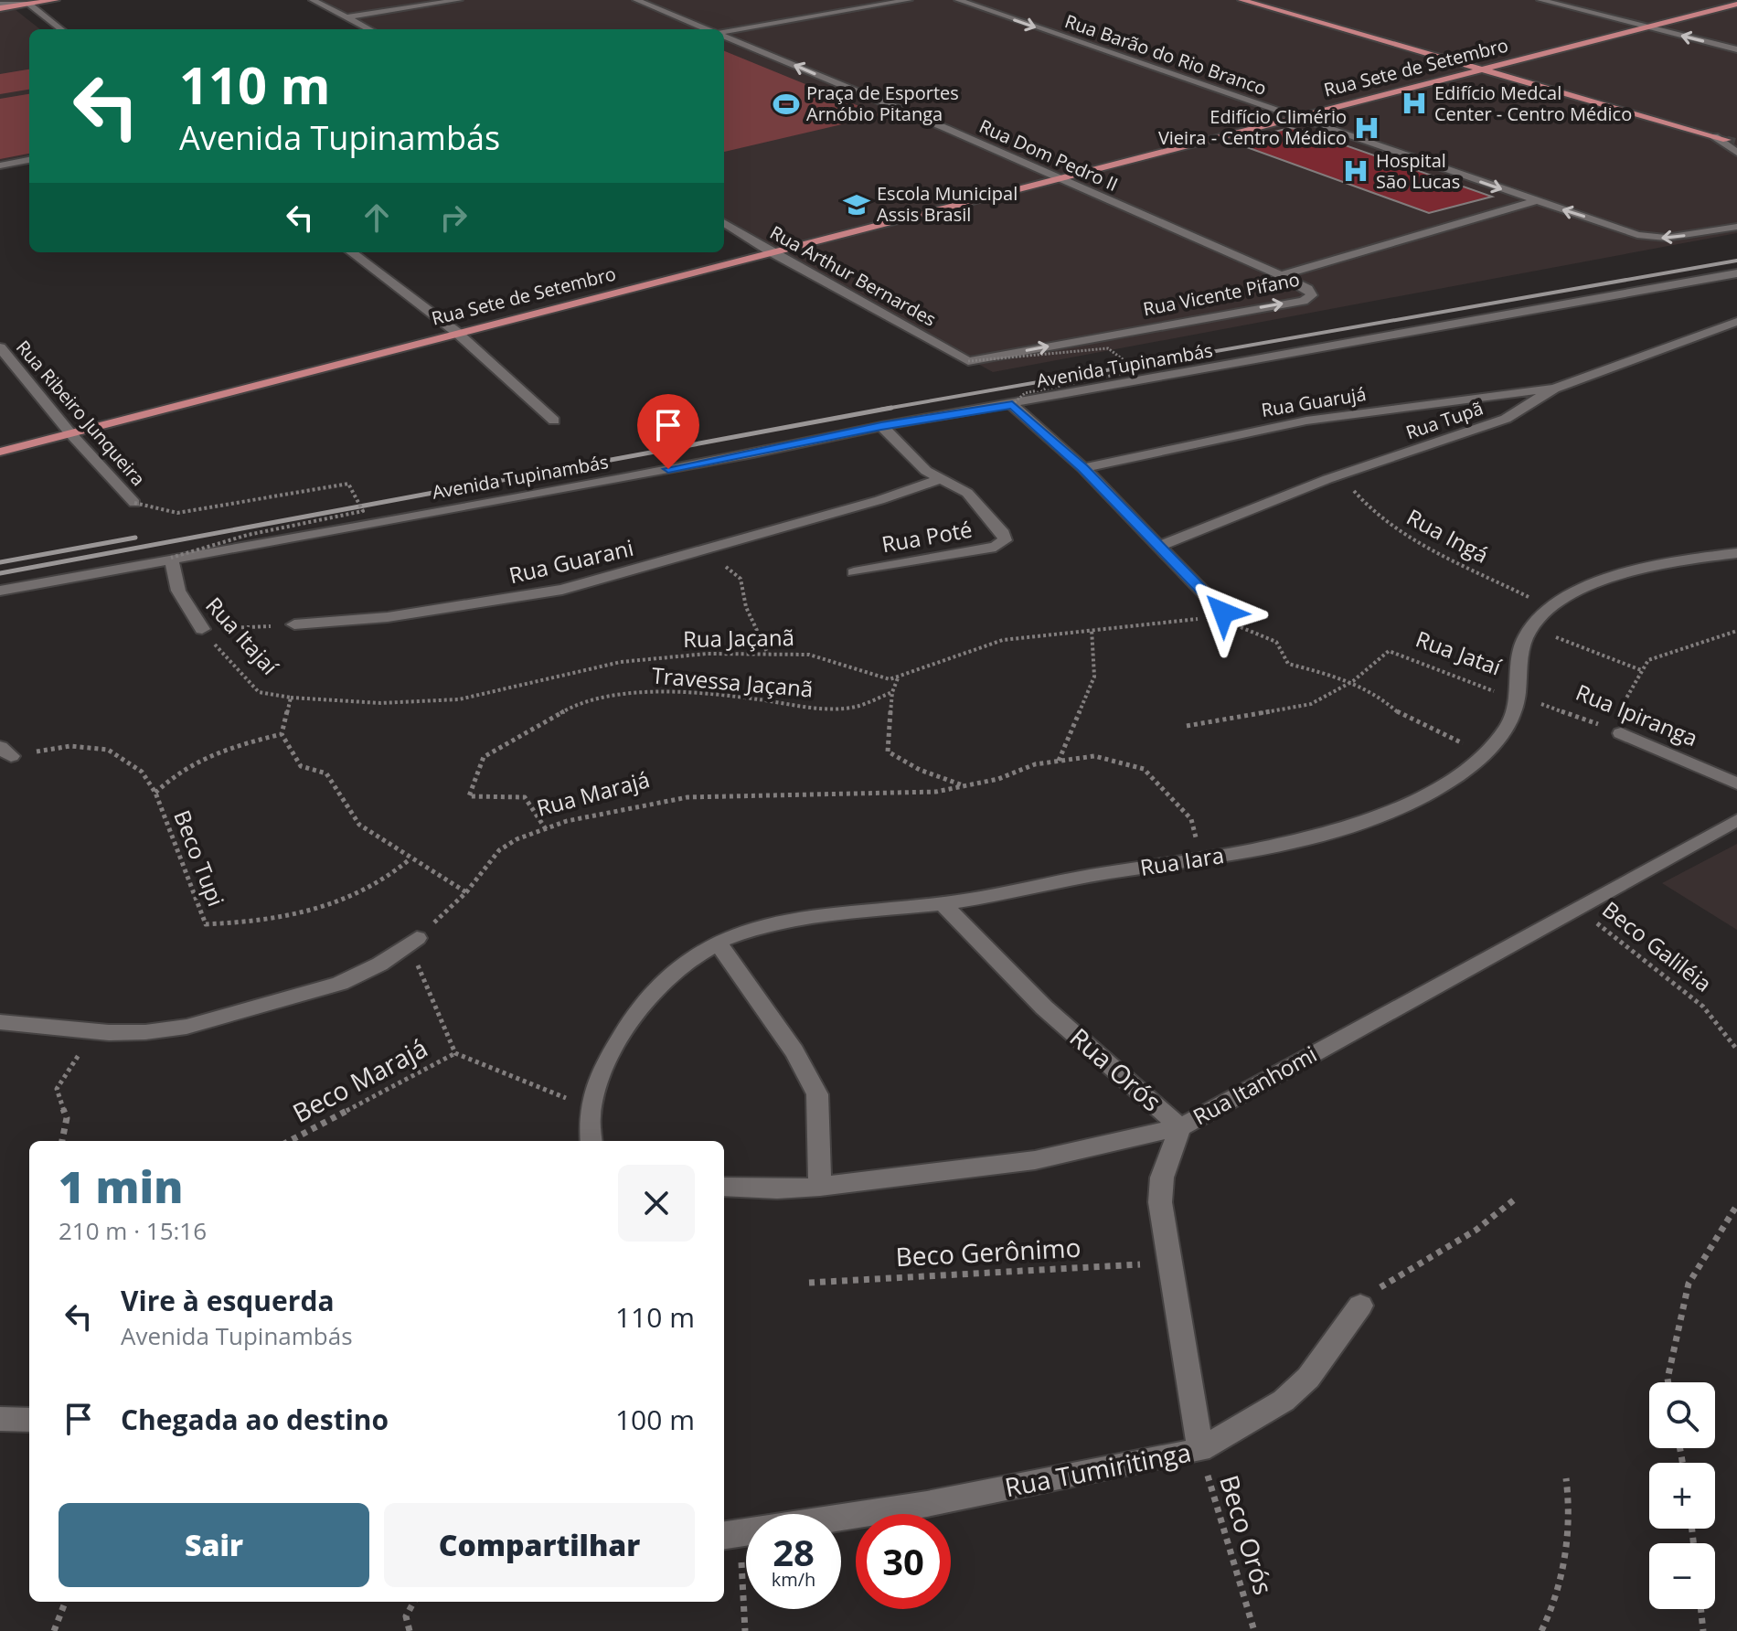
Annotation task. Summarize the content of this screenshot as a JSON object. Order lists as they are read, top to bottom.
{
  "streets": {
    "main road": ["Rua Sete de Setembro"],
    "street": [
      "Rua Barão do Rio Branco",
      "Rua Dom Pedro II",
      "Rua Arthur Bernardes",
      "Rua Vicente Pifano",
      "Avenida Tupinambás",
      "Rua Guarujá",
      "Rua Ribeiro Junqueira",
      "Rua Tupã",
      "Rua Poté",
      "Rua Guarani",
      "Rua Itajaí",
      "Rua Ipiranga",
      "Rua Iara",
      "Rua Orós",
      "Rua Itanhomi",
      "Rua Tumiritinga"
    ],
    "path": [
      "Rua Ingá",
      "Rua Jaçanã",
      "Rua Jataí",
      "Travessa Jaçanã",
      "Rua Marajá",
      "Beco Tupi",
      "Beco Galiléia",
      "Beco Marajá",
      "Beco Gerônimo",
      "Beco Orós"
    ]
  },
  "crossings": [
    ["Rua Barão do Rio Branco", "Rua Sete de Setembro"],
    ["Rua Barão do Rio Branco", "Rua Vicente Pifano"],
    ["Rua Sete de Setembro", "Rua Dom Pedro II"],
    ["Rua Sete de Setembro", "Rua Arthur Bernardes"],
    ["Rua Sete de Setembro", "Rua Ribeiro Junqueira"],
    ["Rua Dom Pedro II", "Rua Vicente Pifano"],
    ["Rua Arthur Bernardes", "Rua Vicente Pifano"],
    ["Avenida Tupinambás", "Rua Itajaí"],
    ["Rua Guarujá", "Rua Tupã"],
    ["Rua Tupã", "Rua Ingá"],
    ["Rua Ingá", "Rua Iara"],
    ["Rua Poté", "Rua Guarani"],
    ["Rua Itajaí", "Rua Jaçanã"],
    ["Rua Jataí", "Rua Ipiranga"],
    ["Rua Jataí", "Rua Iara"],
    ["Travessa Jaçanã", "Rua Marajá"],
    ["Rua Ipiranga", "Rua Iara"],
    ["Rua Marajá", "Rua Iara"],
    ["Rua Marajá", "Beco Marajá"],
    ["Rua Iara", "Rua Orós"],
    ["Rua Iara", "Beco Marajá"],
    ["Beco Galiléia", "Rua Itanhomi"],
    ["Rua Orós", "Rua Itanhomi"],
    ["Rua Orós", "Beco Gerônimo"],
    ["Rua Orós", "Rua Tumiritinga"],
    ["Rua Orós", "Beco Orós"],
    ["Rua Tumiritinga", "Beco Orós"]
  ],
  "one_way": ["Rua Dom Pedro II"],
  "places": {
    "hospital": ["Edifício Medcal Center - Centro Médico", "Edifício Climério Vieira - Centro Médico", "Hospital São Lucas"],
    "sports": ["Praça de Esportes Arnóbio Pitanga"],
    "school or university": ["Escola Municipal Assis Brasil"]
  },
  "page": {
    "turn": ["110 m", "Avenida Tupinambás"],
    "heading": ["1 min", "210 m · 15:16"],
    "list": [
      {
        "name": "Vire à esquerda",
        "note": "Avenida Tupinambás",
        "value": "110 m"
      },
      {
        "name": "Chegada ao destino",
        "value": "100 m"
      }
    ],
    "map_buttons": ["+", "−"],
    "buttons": ["Sair", "Compartilhar"],
    "speed": "28 km/h",
    "limit": "30"
  }
}
